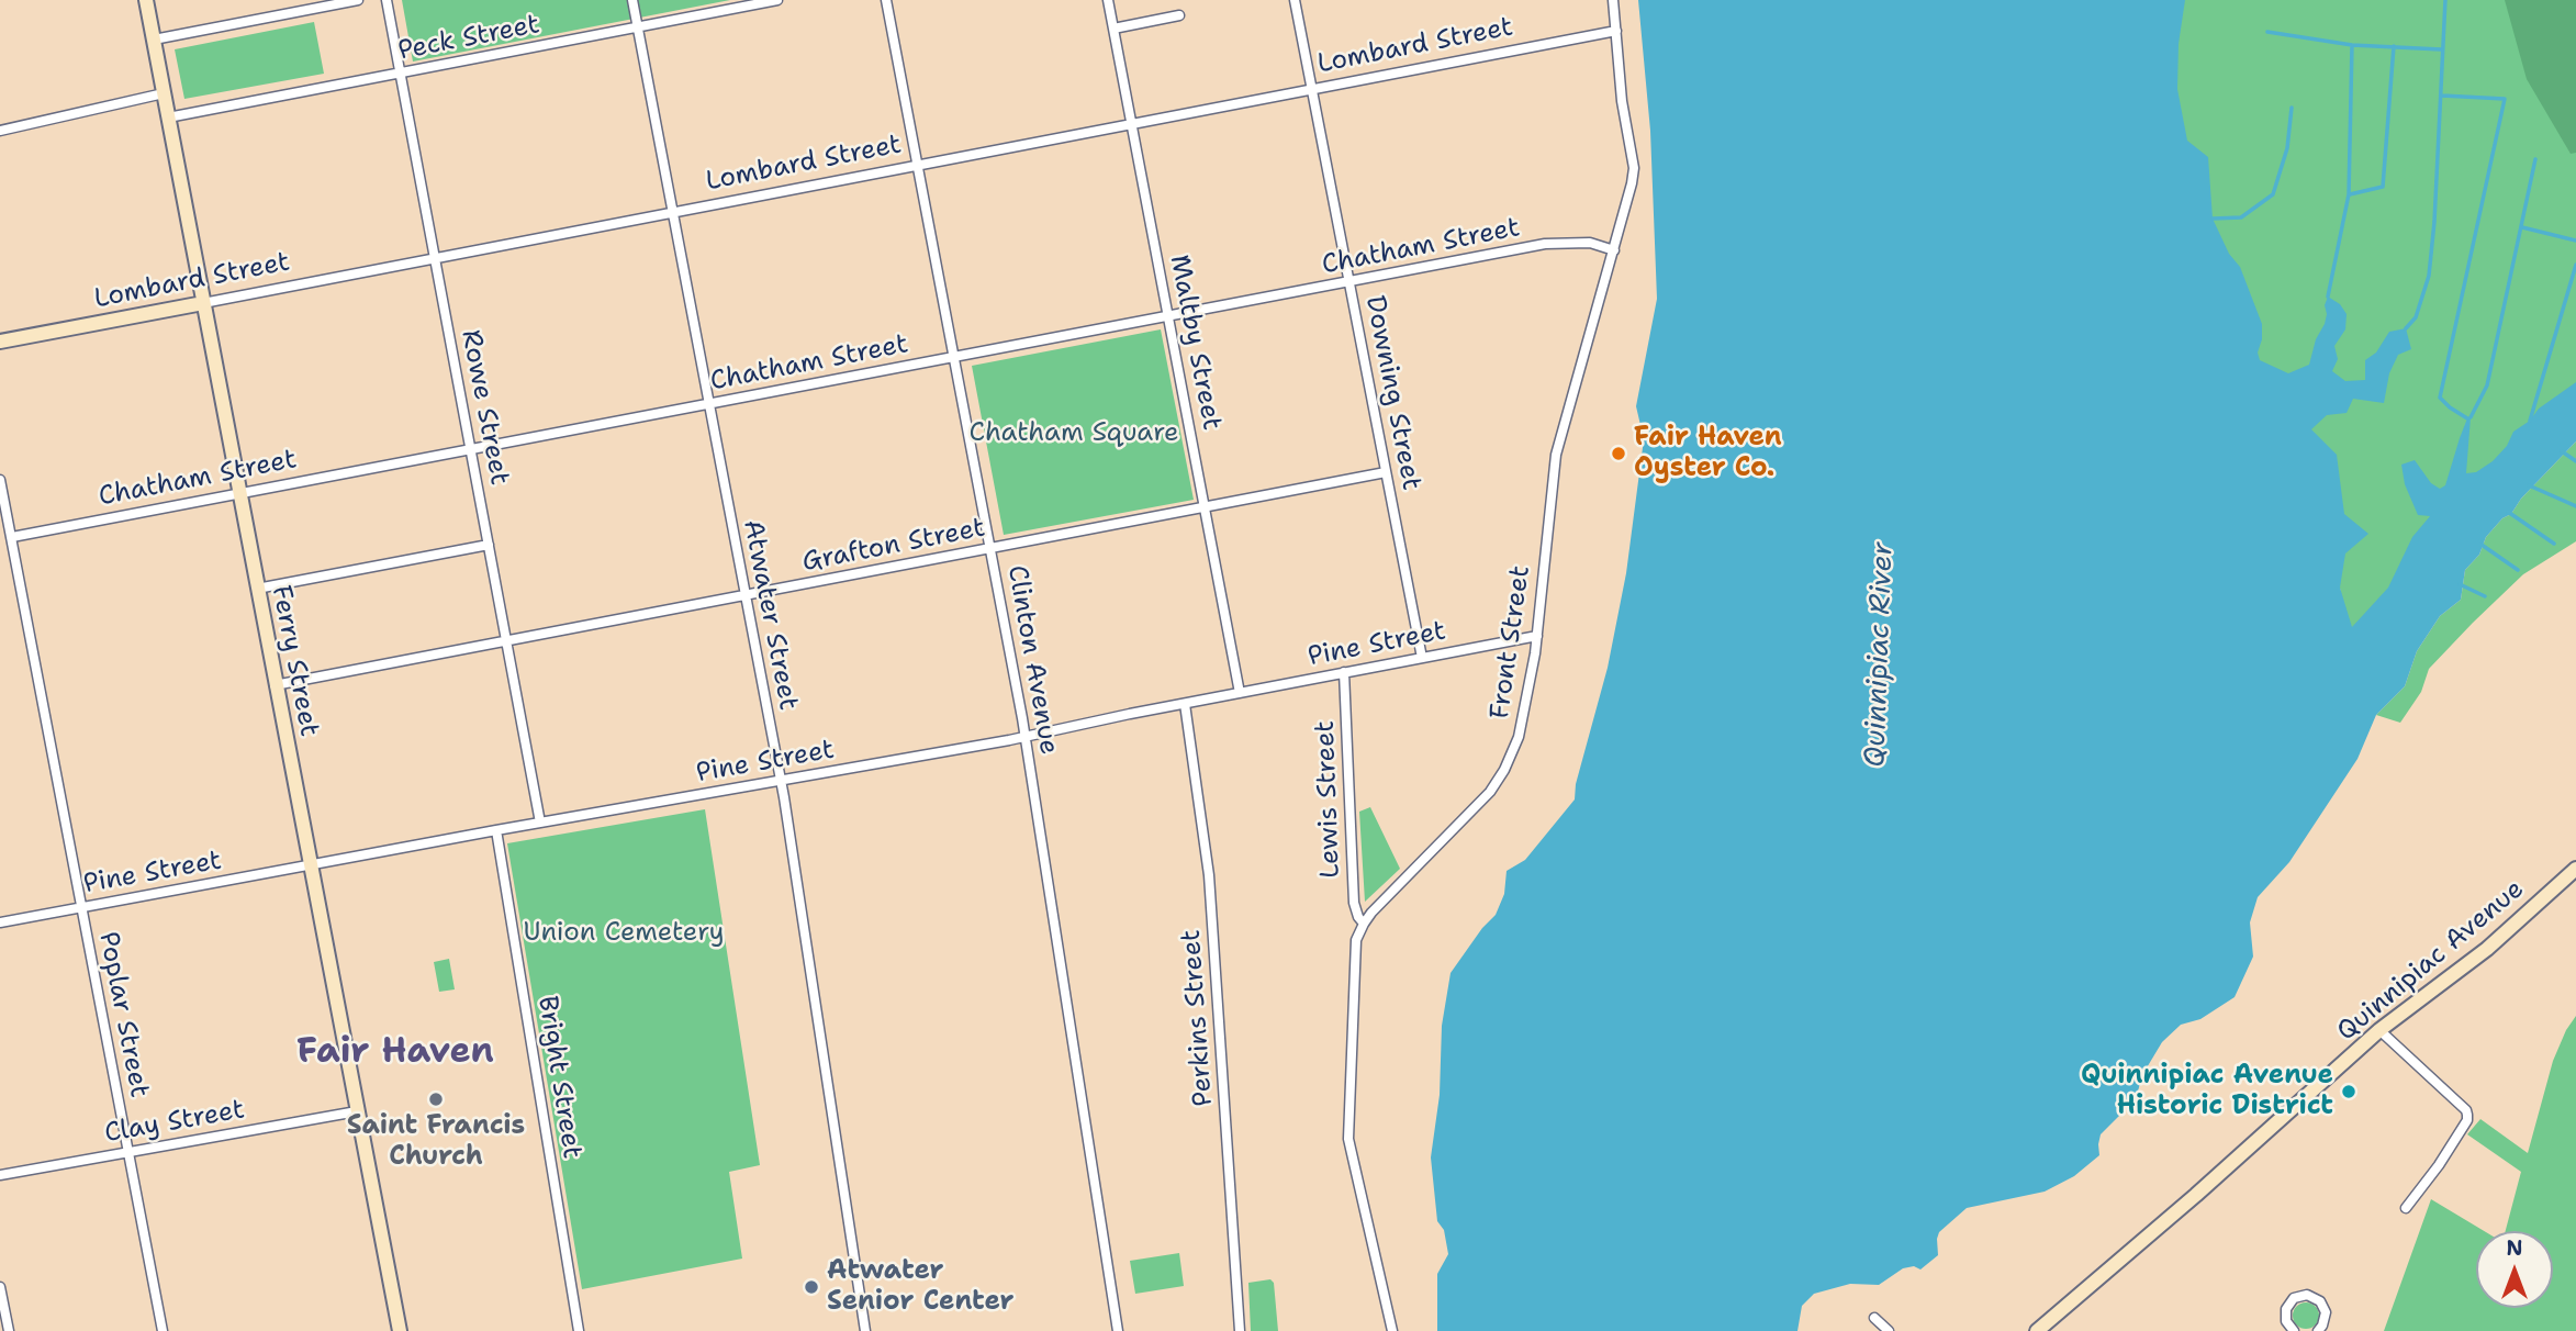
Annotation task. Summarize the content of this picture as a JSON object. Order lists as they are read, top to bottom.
{
  "streets": {
    "main road": ["Lombard Street", "Ferry Street", "Quinnipiac Avenue"],
    "street": [
      "Peck Street",
      "Chatham Street",
      "Maltby Street",
      "Downing Street",
      "Rowe Street",
      "Grafton Street",
      "Atwater Street",
      "Front Street",
      "Pine Street",
      "Clinton Avenue",
      "Lewis Street",
      "Poplar Street",
      "Perkins Street",
      "Bright Street",
      "Clay Street"
    ]
  },
  "crossings": [
    ["Peck Street", "Rowe Street"],
    ["Peck Street", "Atwater Street"],
    ["Peck Street", "Ferry Street"],
    ["Lombard Street", "Maltby Street"],
    ["Lombard Street", "Downing Street"],
    ["Lombard Street", "Rowe Street"],
    ["Lombard Street", "Atwater Street"],
    ["Lombard Street", "Front Street"],
    ["Lombard Street", "Clinton Avenue"],
    ["Lombard Street", "Ferry Street"],
    ["Chatham Street", "Maltby Street"],
    ["Chatham Street", "Downing Street"],
    ["Chatham Street", "Rowe Street"],
    ["Chatham Street", "Atwater Street"],
    ["Chatham Street", "Front Street"],
    ["Chatham Street", "Clinton Avenue"],
    ["Chatham Street", "Ferry Street"],
    ["Chatham Street", "Poplar Street"],
    ["Maltby Street", "Grafton Street"],
    ["Maltby Street", "Pine Street"],
    ["Downing Street", "Grafton Street"],
    ["Downing Street", "Pine Street"],
    ["Rowe Street", "Grafton Street"],
    ["Rowe Street", "Pine Street"],
    ["Grafton Street", "Atwater Street"],
    ["Grafton Street", "Clinton Avenue"],
    ["Grafton Street", "Ferry Street"],
    ["Atwater Street", "Pine Street"],
    ["Front Street", "Pine Street"],
    ["Front Street", "Lewis Street"],
    ["Pine Street", "Clinton Avenue"],
    ["Pine Street", "Ferry Street"],
    ["Pine Street", "Lewis Street"],
    ["Pine Street", "Poplar Street"],
    ["Pine Street", "Perkins Street"],
    ["Pine Street", "Bright Street"],
    ["Ferry Street", "Clay Street"],
    ["Poplar Street", "Clay Street"]
  ],
  "districts": ["Fair Haven"],
  "water": ["Quinnipiac River"],
  "parks": ["Chatham Square", "Union Cemetery"],
  "places": [
    "Fair Haven Oyster Co.",
    "Quinnipiac Avenue Historic District",
    "Saint Francis Church",
    "Atwater Senior Center"
  ],
  "north": "top"
}
